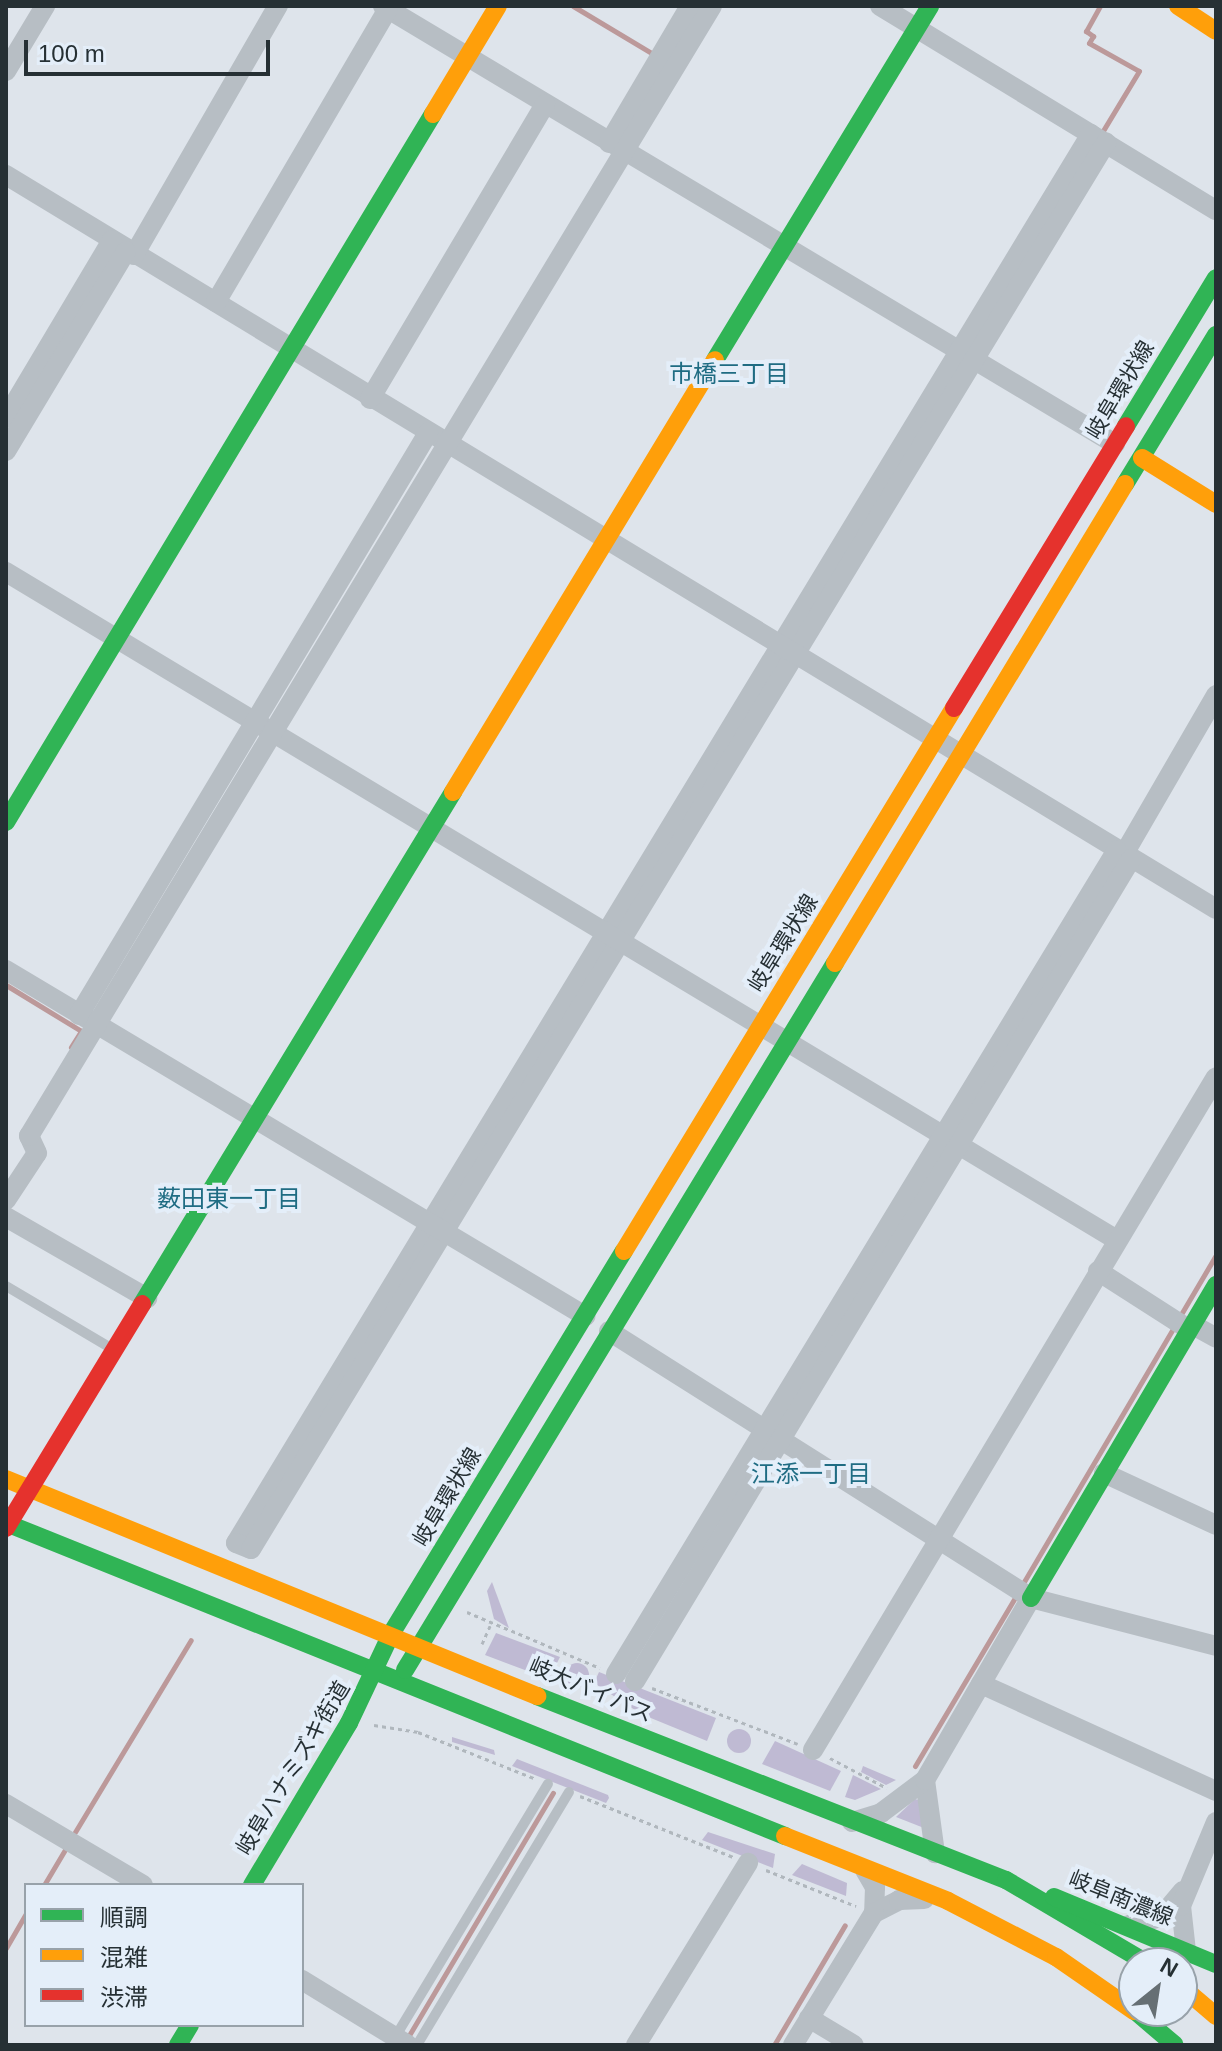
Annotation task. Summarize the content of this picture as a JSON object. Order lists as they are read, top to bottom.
{
  "streets": {
    "main road": [
      "岐阜環状線",
      "岐大バイパス",
      "岐阜ハナミズキ街道",
      "岐阜南濃線"
    ]
  },
  "crossings": [
    ["岐阜環状線", "岐大バイパス"],
    ["岐阜環状線", "岐阜ハナミズキ街道"],
    ["岐大バイパス", "岐阜南濃線"]
  ],
  "districts": ["市橋三丁目", "薮田東一丁目", "江添一丁目"],
  "legend": ["順調", "混雑", "渋滞"],
  "scale_bar": "100 m",
  "north": "top right"
}
